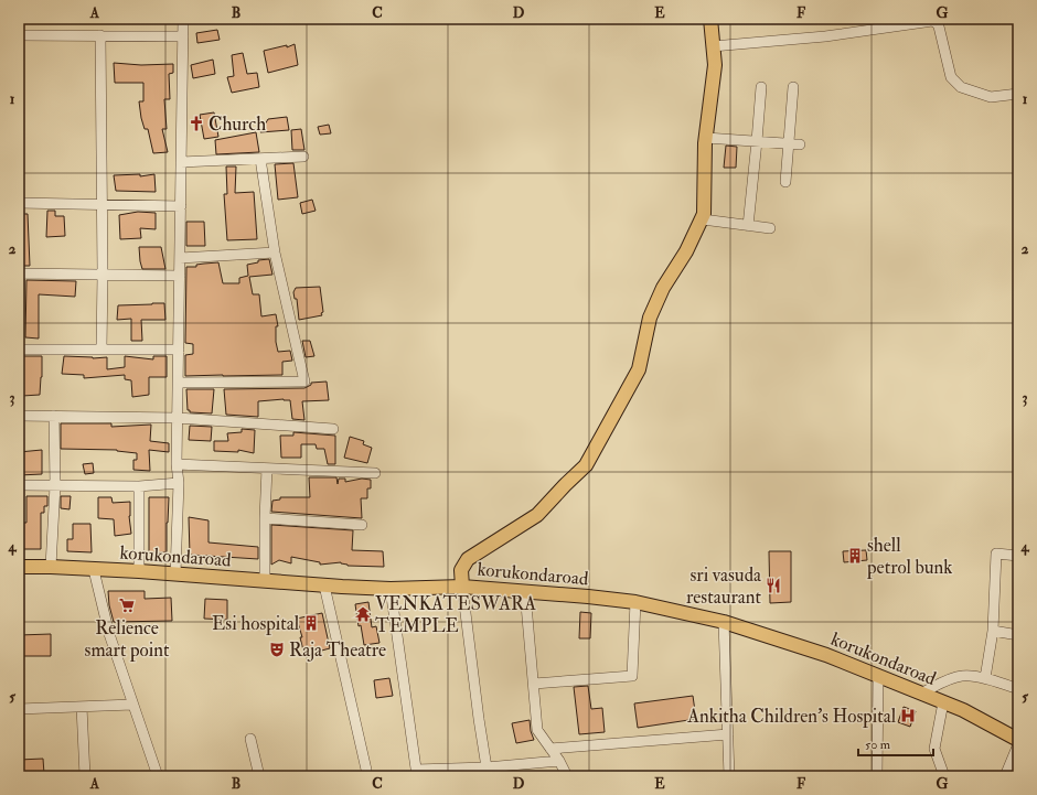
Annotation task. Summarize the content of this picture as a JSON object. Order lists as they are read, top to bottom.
{
  "streets": {
    "main road": ["korukondaroad"]
  },
  "places": {
    "church": ["Church"],
    "building": ["shell petrol bunk", "Esi hospital"],
    "restaurant": ["sri vasuda restaurant"],
    "supermarket": ["Relience smart point"],
    "temple": ["VENKATESWARA TEMPLE"],
    "theatre": ["Raja Theatre"],
    "hospital": ["Ankitha Children's Hospital"]
  },
  "scale_bar": "50 m",
  "grid": {
    "columns": [
      "A",
      "B",
      "C",
      "D",
      "E",
      "F",
      "G"
    ],
    "rows": [
      "1",
      "2",
      "3",
      "4",
      "5"
    ]
  }
}
